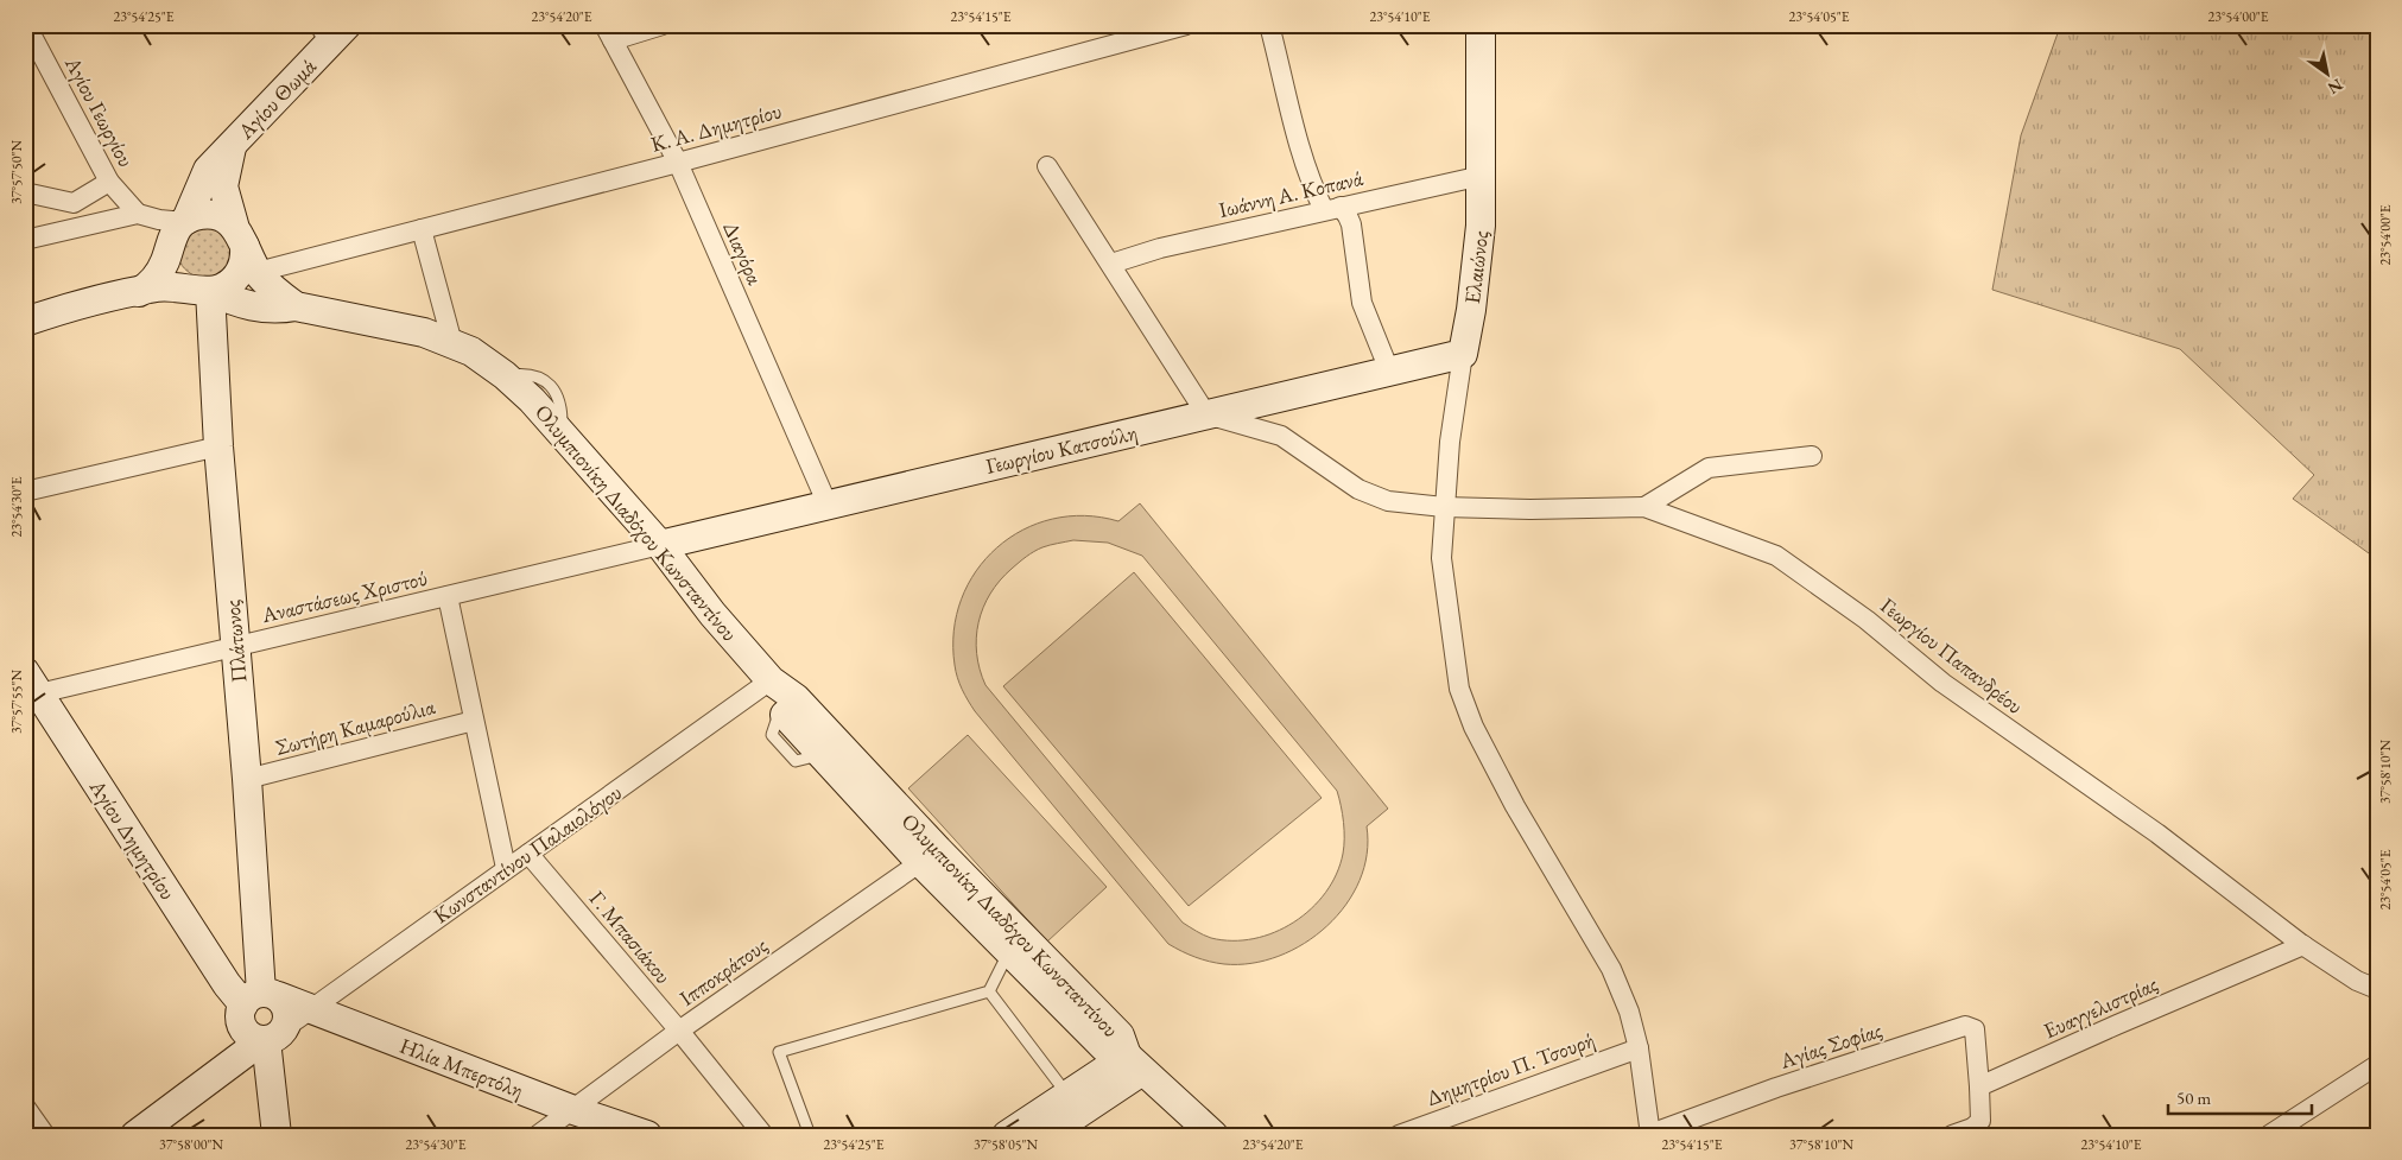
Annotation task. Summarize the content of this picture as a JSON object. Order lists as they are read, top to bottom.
{
  "streets": {
    "street": [
      "Αγίου Θωμά",
      "Αγίου Γεωργίου",
      "Κ. Α. Δημητρίου",
      "Ιωάννη Α. Κοπανά",
      "Διαγόρα",
      "Ελαιώνος",
      "Γεωργίου Κατσούλη",
      "Ολυμπιονίκη Διαδόχου Κωνσταντίνου",
      "Αναστάσεως Χριστού",
      "Πλάτωνος",
      "Γεωργίου Παπανδρέου",
      "Σωτήρη Καμαρούλια",
      "Αγίου Δημητρίου",
      "Κωνσταντίνου Παλαιολόγου",
      "Γ. Μπασιάκου",
      "Ιπποκράτους",
      "Ευαγγελιστρίας",
      "Αγίας Σοφίας",
      "Ηλία Μπερτόλη",
      "Δημητρίου Π. Τσουρή"
    ]
  },
  "crossings": [
    ["Αγίου Θωμά", "Κ. Α. Δημητρίου"],
    ["Αγίου Θωμά", "Ολυμπιονίκη Διαδόχου Κωνσταντίνου"],
    ["Αγίου Θωμά", "Πλάτωνος"],
    ["Κ. Α. Δημητρίου", "Διαγόρα"],
    ["Ιωάννη Α. Κοπανά", "Ελαιώνος"],
    ["Διαγόρα", "Γεωργίου Κατσούλη"],
    ["Ελαιώνος", "Γεωργίου Κατσούλη"],
    ["Ελαιώνος", "Γεωργίου Παπανδρέου"],
    ["Ελαιώνος", "Αγίας Σοφίας"],
    ["Ελαιώνος", "Δημητρίου Π. Τσουρή"],
    ["Γεωργίου Κατσούλη", "Ολυμπιονίκη Διαδόχου Κωνσταντίνου"],
    ["Γεωργίου Κατσούλη", "Αναστάσεως Χριστού"],
    ["Γεωργίου Κατσούλη", "Γεωργίου Παπανδρέου"],
    ["Ολυμπιονίκη Διαδόχου Κωνσταντίνου", "Αναστάσεως Χριστού"],
    ["Ολυμπιονίκη Διαδόχου Κωνσταντίνου", "Πλάτωνος"],
    ["Ολυμπιονίκη Διαδόχου Κωνσταντίνου", "Κωνσταντίνου Παλαιολόγου"],
    ["Ολυμπιονίκη Διαδόχου Κωνσταντίνου", "Ιπποκράτους"],
    ["Αναστάσεως Χριστού", "Πλάτωνος"],
    ["Αναστάσεως Χριστού", "Αγίου Δημητρίου"],
    ["Πλάτωνος", "Σωτήρη Καμαρούλια"],
    ["Πλάτωνος", "Αγίου Δημητρίου"],
    ["Πλάτωνος", "Ηλία Μπερτόλη"],
    ["Γεωργίου Παπανδρέου", "Ευαγγελιστρίας"],
    ["Αγίου Δημητρίου", "Ηλία Μπερτόλη"],
    ["Κωνσταντίνου Παλαιολόγου", "Γ. Μπασιάκου"],
    ["Κωνσταντίνου Παλαιολόγου", "Ηλία Μπερτόλη"],
    ["Γ. Μπασιάκου", "Ιπποκράτους"],
    ["Ιπποκράτους", "Ηλία Μπερτόλη"],
    ["Ευαγγελιστρίας", "Αγίας Σοφίας"]
  ],
  "scale_bar": "50 m",
  "north": "bottom right",
  "coordinates": [
    "23°54'25\"E",
    "23°54'20\"E",
    "23°54'15\"E",
    "23°54'10\"E",
    "23°54'05\"E",
    "23°54'00\"E",
    "37°57'50\"N",
    "23°54'30\"E",
    "37°57'55\"N",
    "37°58'10\"N",
    "37°58'00\"N",
    "37°58'05\"N"
  ]
}
